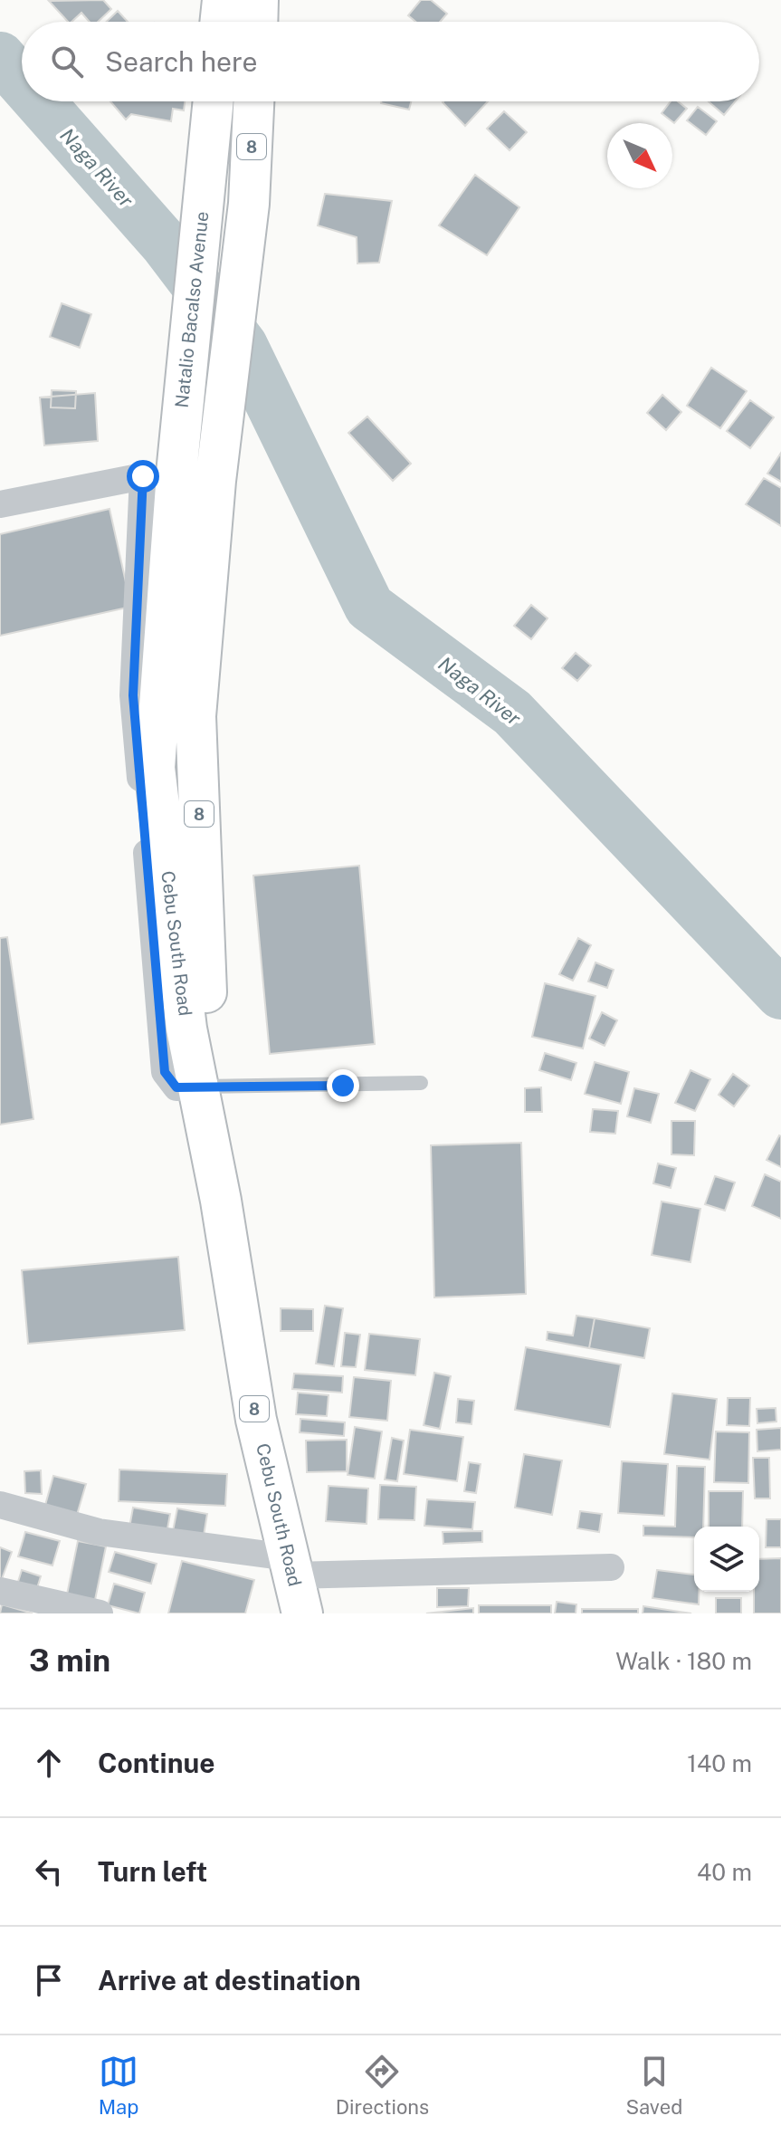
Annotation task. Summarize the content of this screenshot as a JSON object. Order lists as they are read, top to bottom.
{
  "streets": {
    "highway": ["8", "Natalio Bacalso Avenue", "Cebu South Road"]
  },
  "crossings": [
    ["Natalio Bacalso Avenue", "Cebu South Road"]
  ],
  "water": ["Naga River"],
  "north": "bottom right",
  "page": {
    "search": "Search here",
    "heading": ["3 min", "Walk · 180 m"],
    "list": [
      ["Continue", "140 m"],
      ["Turn left", "40 m"],
      "Arrive at destination"
    ],
    "nav": ["Map", "Directions", "Saved"]
  }
}
